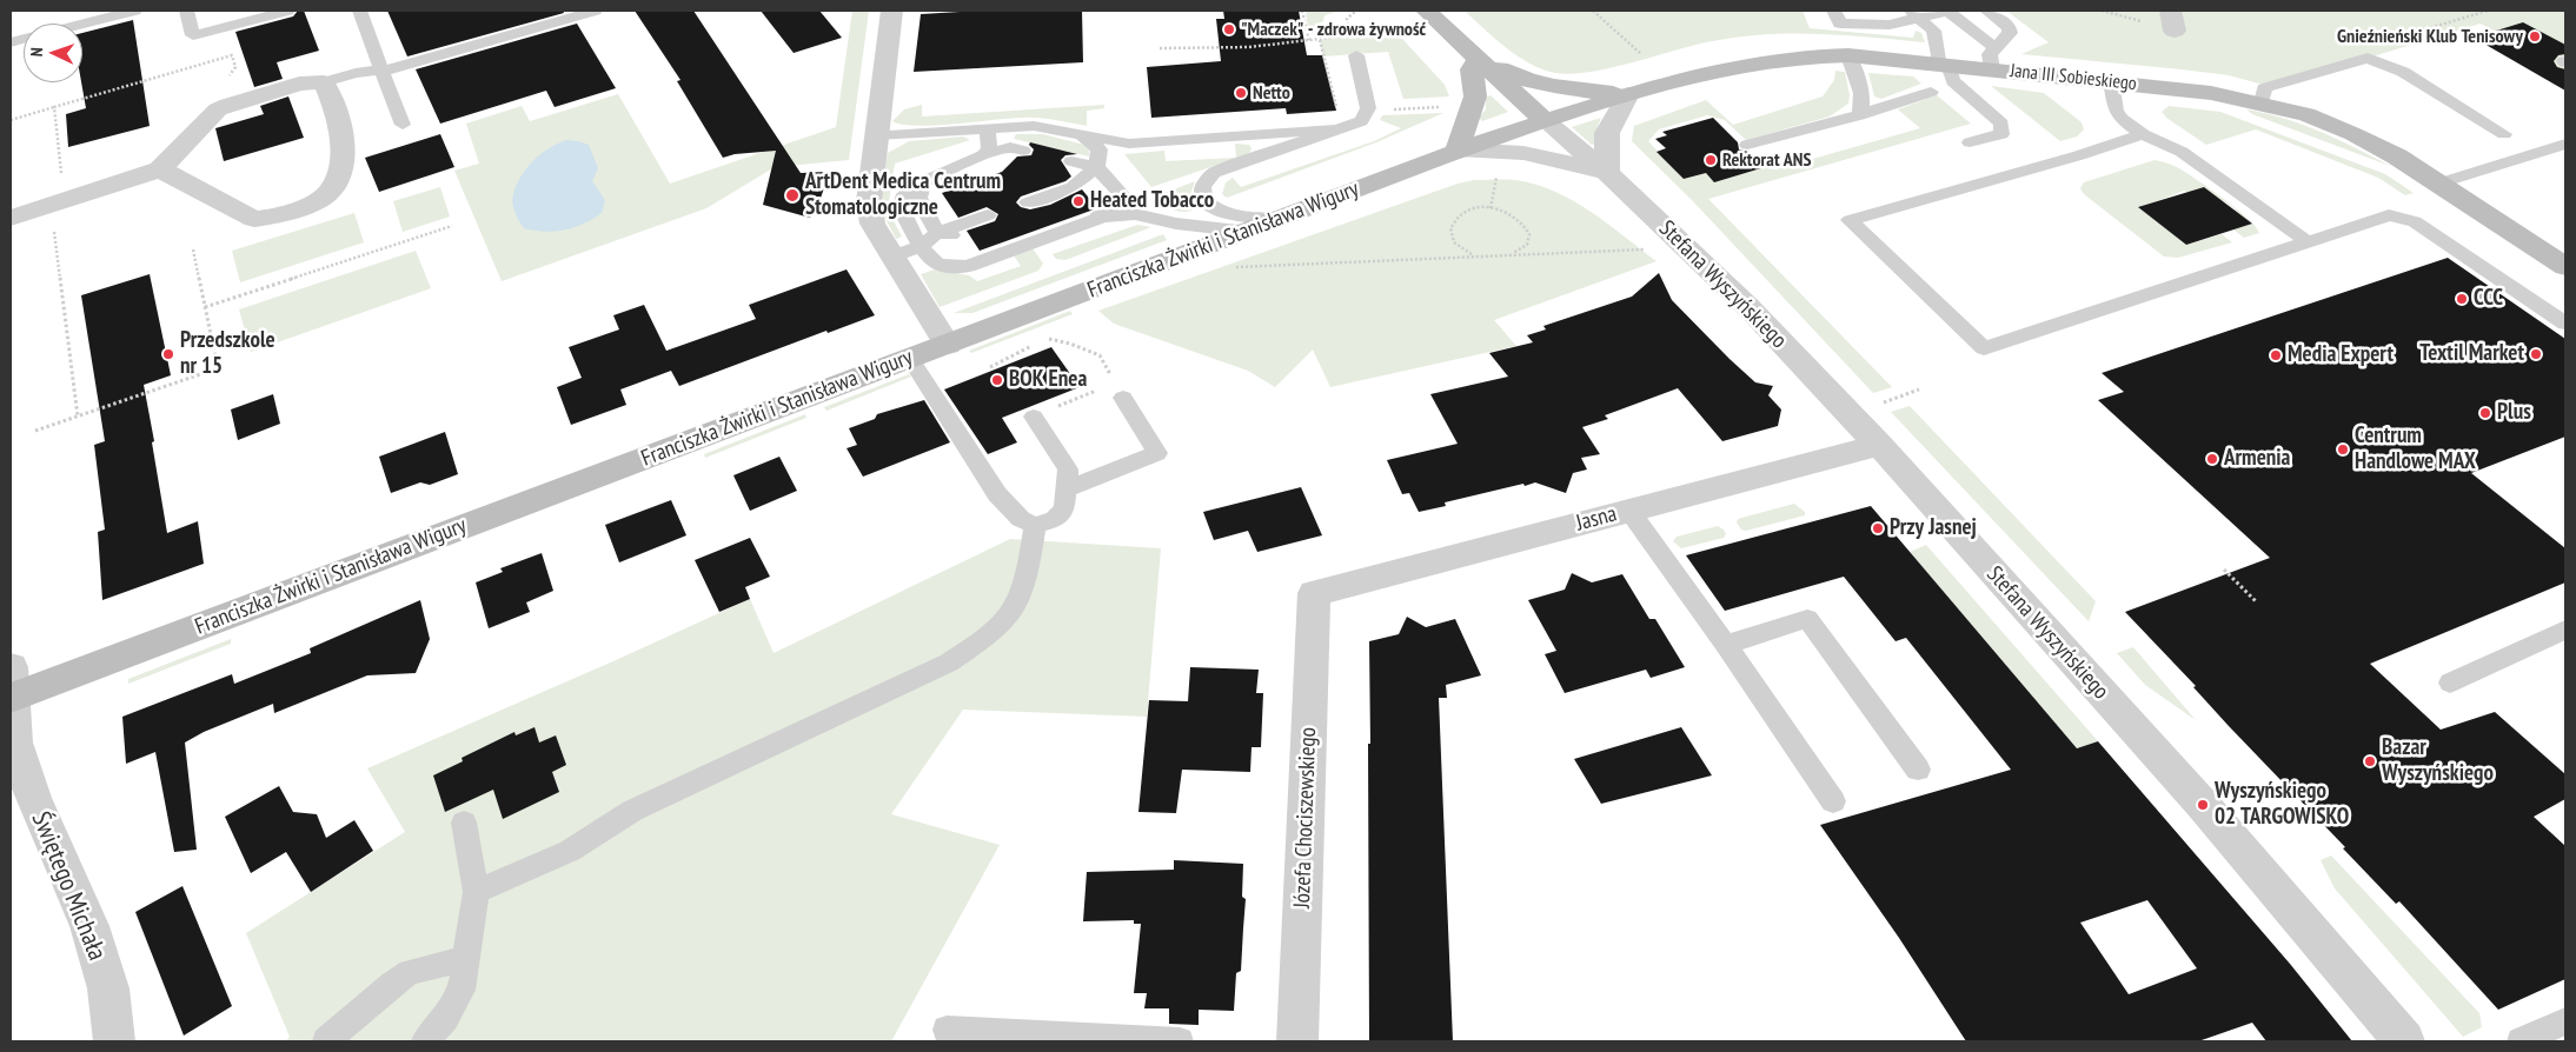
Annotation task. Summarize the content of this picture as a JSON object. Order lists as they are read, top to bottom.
{
  "streets": {
    "street": [
      "Jana III Sobieskiego",
      "Franciszka Żwirki i Stanisława Wigury",
      "Stefana Wyszyńskiego",
      "Jasna",
      "Józefa Chociszewskiego",
      "Świętego Michała"
    ]
  },
  "crossings": [
    ["Jana III Sobieskiego", "Franciszka Żwirki i Stanisława Wigury"],
    ["Jana III Sobieskiego", "Stefana Wyszyńskiego"],
    ["Franciszka Żwirki i Stanisława Wigury", "Stefana Wyszyńskiego"],
    ["Franciszka Żwirki i Stanisława Wigury", "Świętego Michała"],
    ["Stefana Wyszyńskiego", "Jasna"],
    ["Jasna", "Józefa Chociszewskiego"]
  ],
  "places": [
    "\"Maczek\" - zdrowa żywność",
    "Gnieźnieński Klub Tenisowy",
    "Netto",
    "Rektorat ANS",
    "ArtDent Medica Centrum Stomatologiczne",
    "Heated Tobacco",
    "CCC",
    "Przedszkole nr 15",
    "Textil Market",
    "Media Expert",
    "BOK Enea",
    "Plus",
    "Centrum Handlowe MAX",
    "Armenia",
    "Przy Jasnej",
    "Bazar Wyszyńskiego",
    "Wyszyńskiego 02 TARGOWISKO"
  ],
  "north": "left"
}
